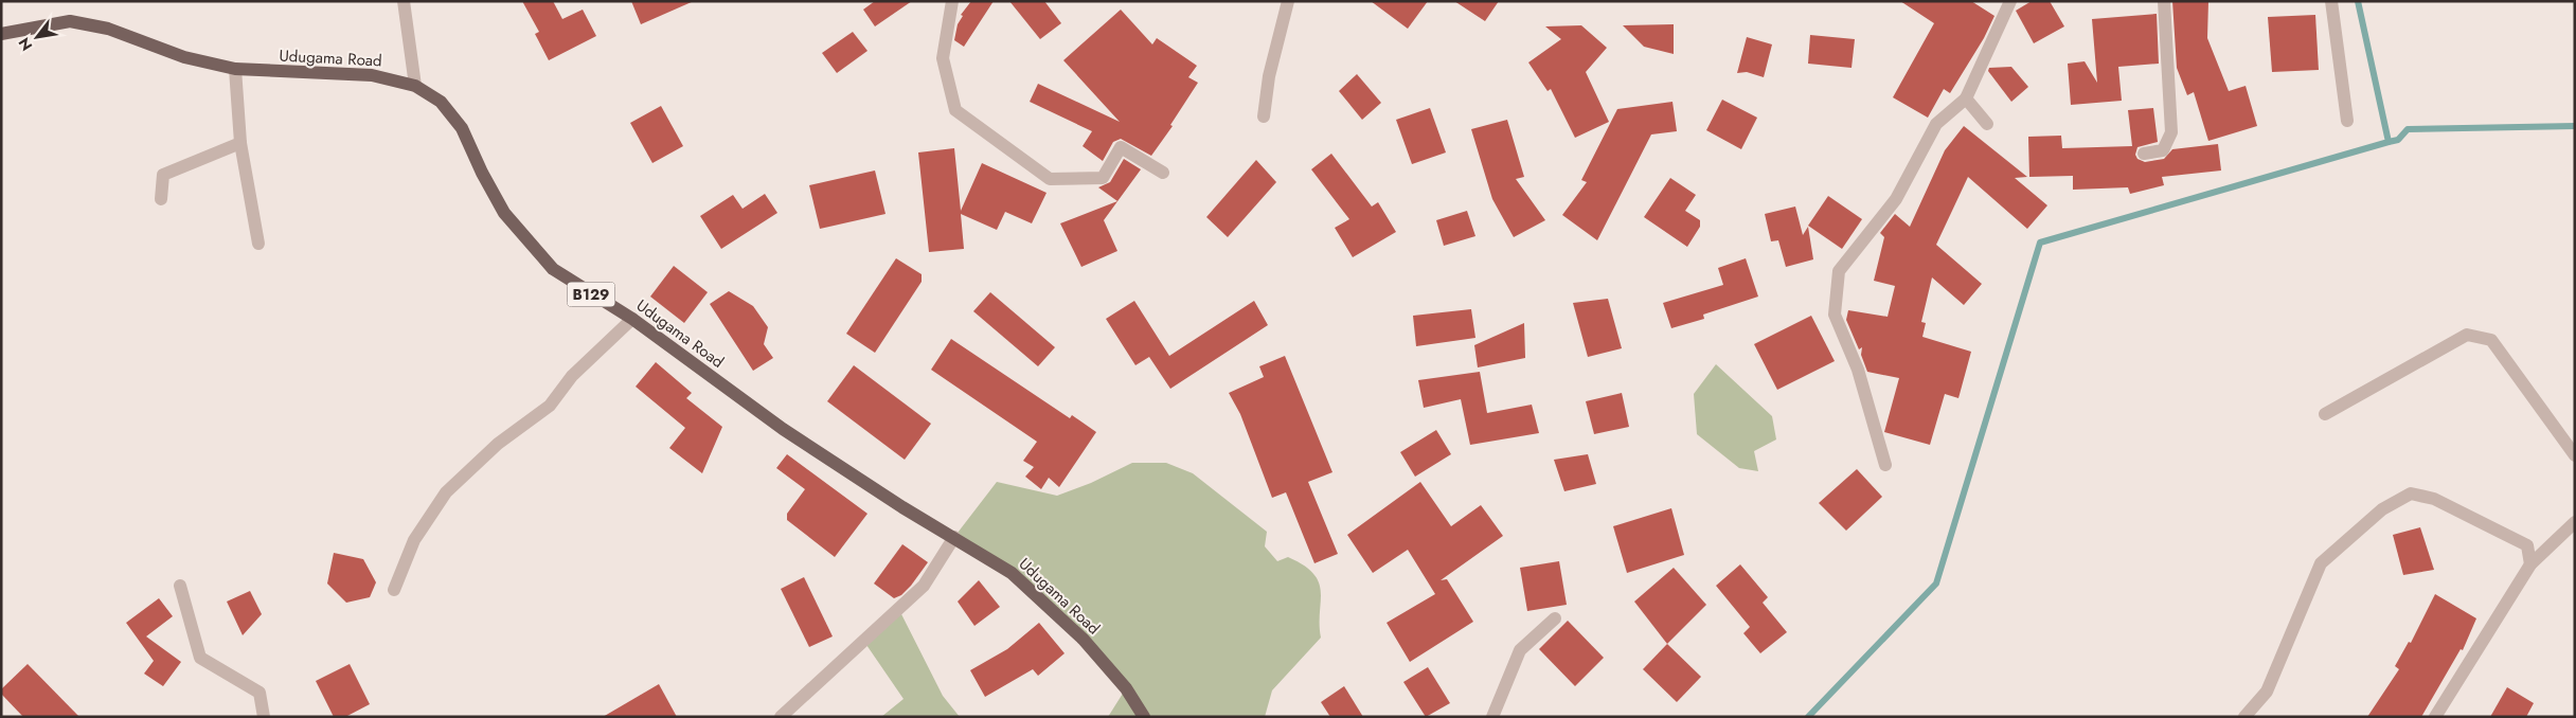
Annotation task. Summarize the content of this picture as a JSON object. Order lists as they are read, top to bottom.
{
  "streets": {
    "main road": ["Udugama Road", "B129"]
  },
  "north": "bottom left"
}
